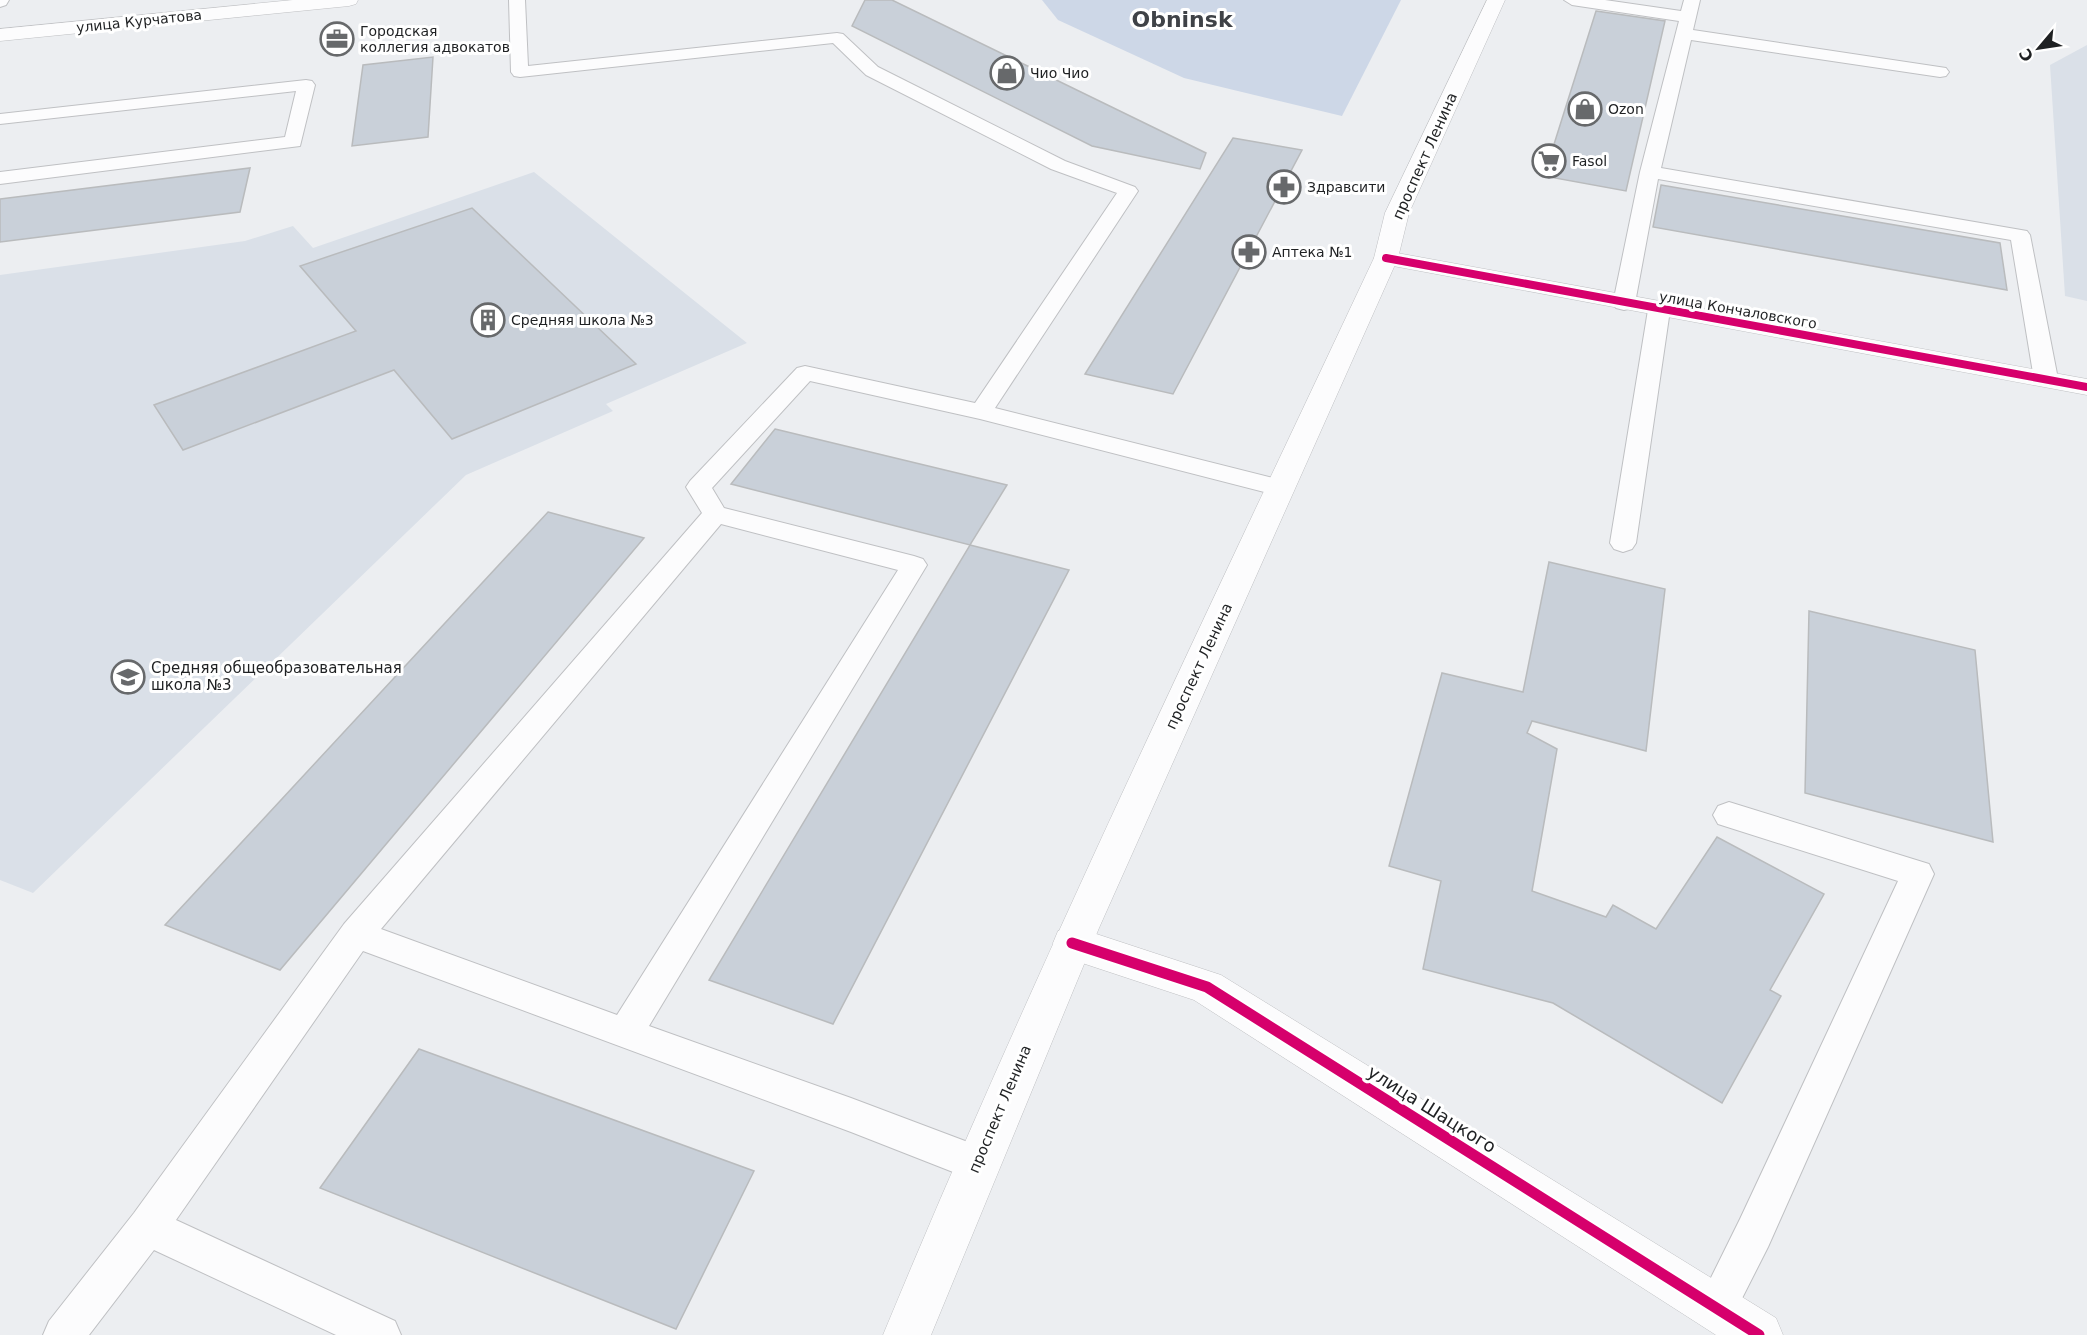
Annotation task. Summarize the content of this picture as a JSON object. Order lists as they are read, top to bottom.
{
  "streets": {
    "main road": [
      "улица Курчатова",
      "проспект Ленина",
      "улица Кончаловского",
      "улица Шацкого"
    ]
  },
  "crossings": [
    ["проспект Ленина", "улица Кончаловского"],
    ["проспект Ленина", "улица Шацкого"]
  ],
  "districts": ["Obninsk"],
  "places": {
    "office": ["Городская коллегия адвокатов"],
    "shop": ["Чио Чио", "Ozon"],
    "supermarket": ["Fasol"],
    "pharmacy": ["Здравсити", "Аптека №1"],
    "building": ["Средняя школа №3"],
    "school or university": ["Средняя общеобразовательная школа №3"]
  },
  "north": "bottom left"
}
